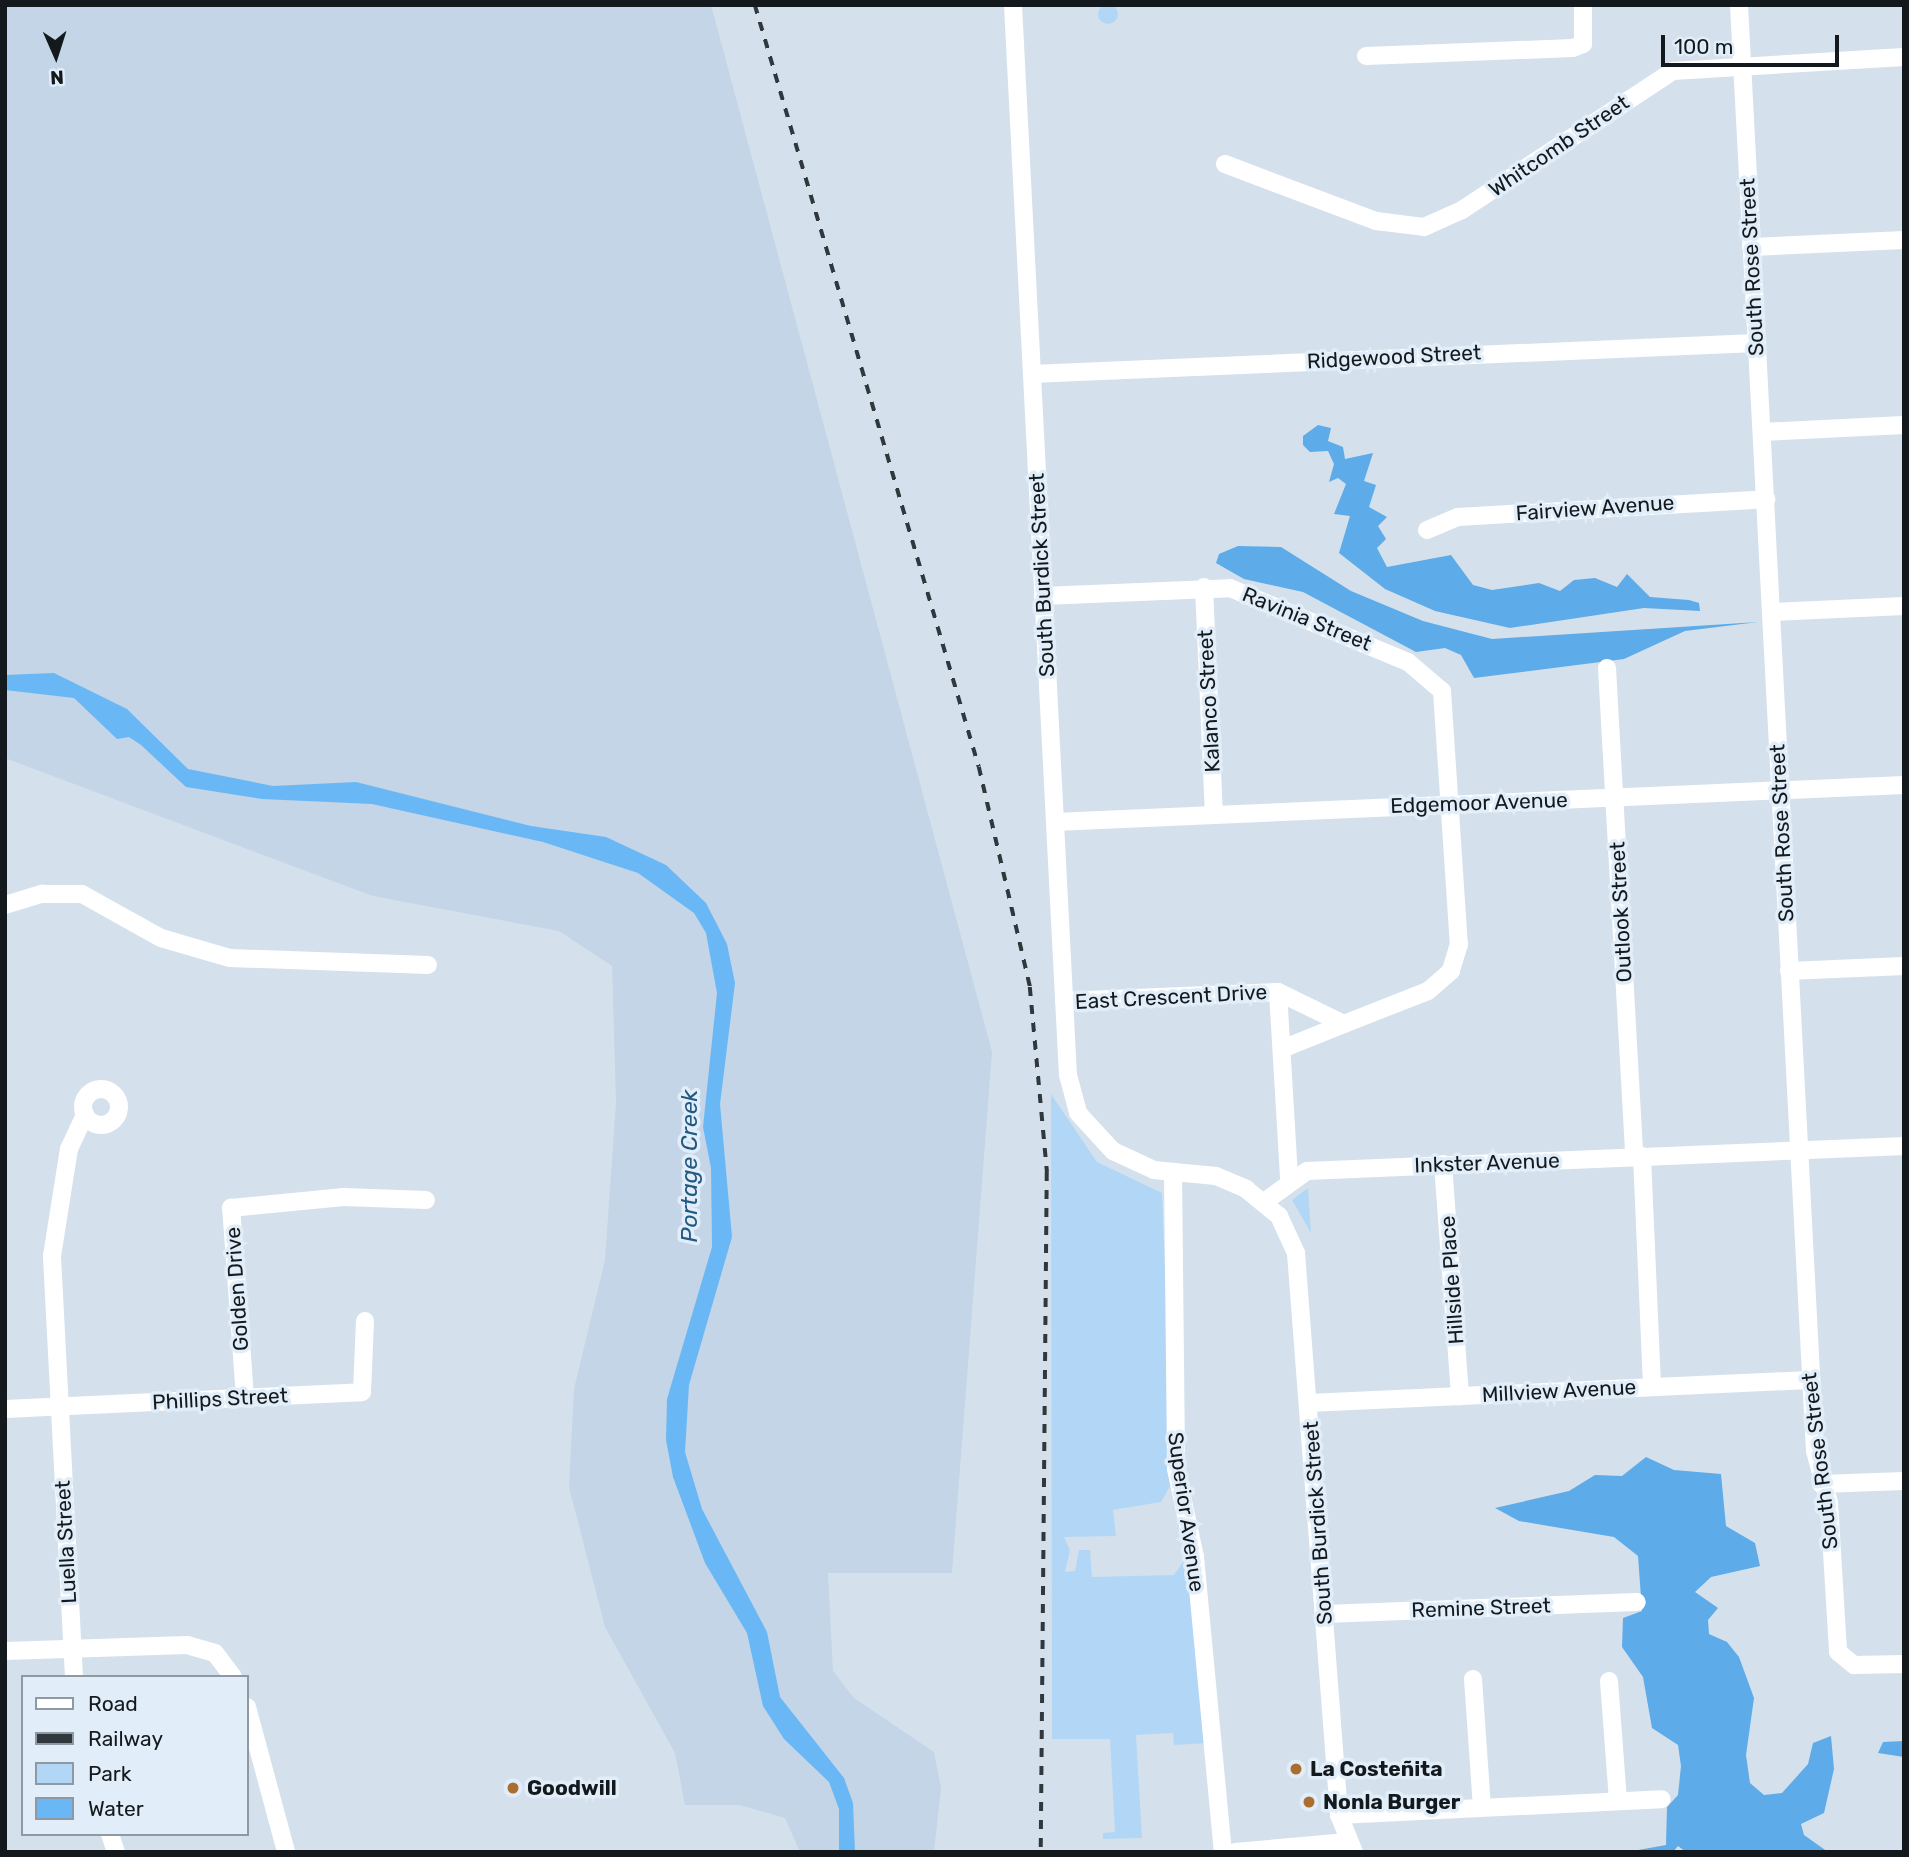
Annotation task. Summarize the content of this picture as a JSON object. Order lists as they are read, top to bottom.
{
  "streets": {
    "street": [
      "Whitcomb Street",
      "South Rose Street",
      "Ridgewood Street",
      "Fairview Avenue",
      "South Burdick Street",
      "Ravinia Street",
      "Kalanco Street",
      "Edgemoor Avenue",
      "Outlook Street",
      "East Crescent Drive",
      "Inkster Avenue",
      "Hillside Place",
      "Golden Drive",
      "Millview Avenue",
      "Phillips Street",
      "Superior Avenue",
      "Luella Street",
      "Remine Street"
    ]
  },
  "crossings": [
    ["Whitcomb Street", "South Rose Street"],
    ["South Rose Street", "Ridgewood Street"],
    ["South Rose Street", "Fairview Avenue"],
    ["South Rose Street", "Edgemoor Avenue"],
    ["South Rose Street", "Inkster Avenue"],
    ["South Rose Street", "Millview Avenue"],
    ["Ridgewood Street", "South Burdick Street"],
    ["South Burdick Street", "Ravinia Street"],
    ["South Burdick Street", "Edgemoor Avenue"],
    ["South Burdick Street", "East Crescent Drive"],
    ["South Burdick Street", "Inkster Avenue"],
    ["South Burdick Street", "Millview Avenue"],
    ["South Burdick Street", "Superior Avenue"],
    ["South Burdick Street", "Remine Street"],
    ["Ravinia Street", "Kalanco Street"],
    ["Ravinia Street", "Edgemoor Avenue"],
    ["Kalanco Street", "Edgemoor Avenue"],
    ["Edgemoor Avenue", "Outlook Street"],
    ["Outlook Street", "Inkster Avenue"],
    ["Outlook Street", "Millview Avenue"],
    ["Inkster Avenue", "Hillside Place"],
    ["Hillside Place", "Millview Avenue"],
    ["Golden Drive", "Phillips Street"],
    ["Phillips Street", "Luella Street"]
  ],
  "water": ["Portage Creek"],
  "places": ["La Costeñita", "Goodwill", "Nonla Burger"],
  "legend": [
    "Road",
    "Railway",
    "Park",
    "Water"
  ],
  "scale_bar": "100 m",
  "north": "bottom"
}
